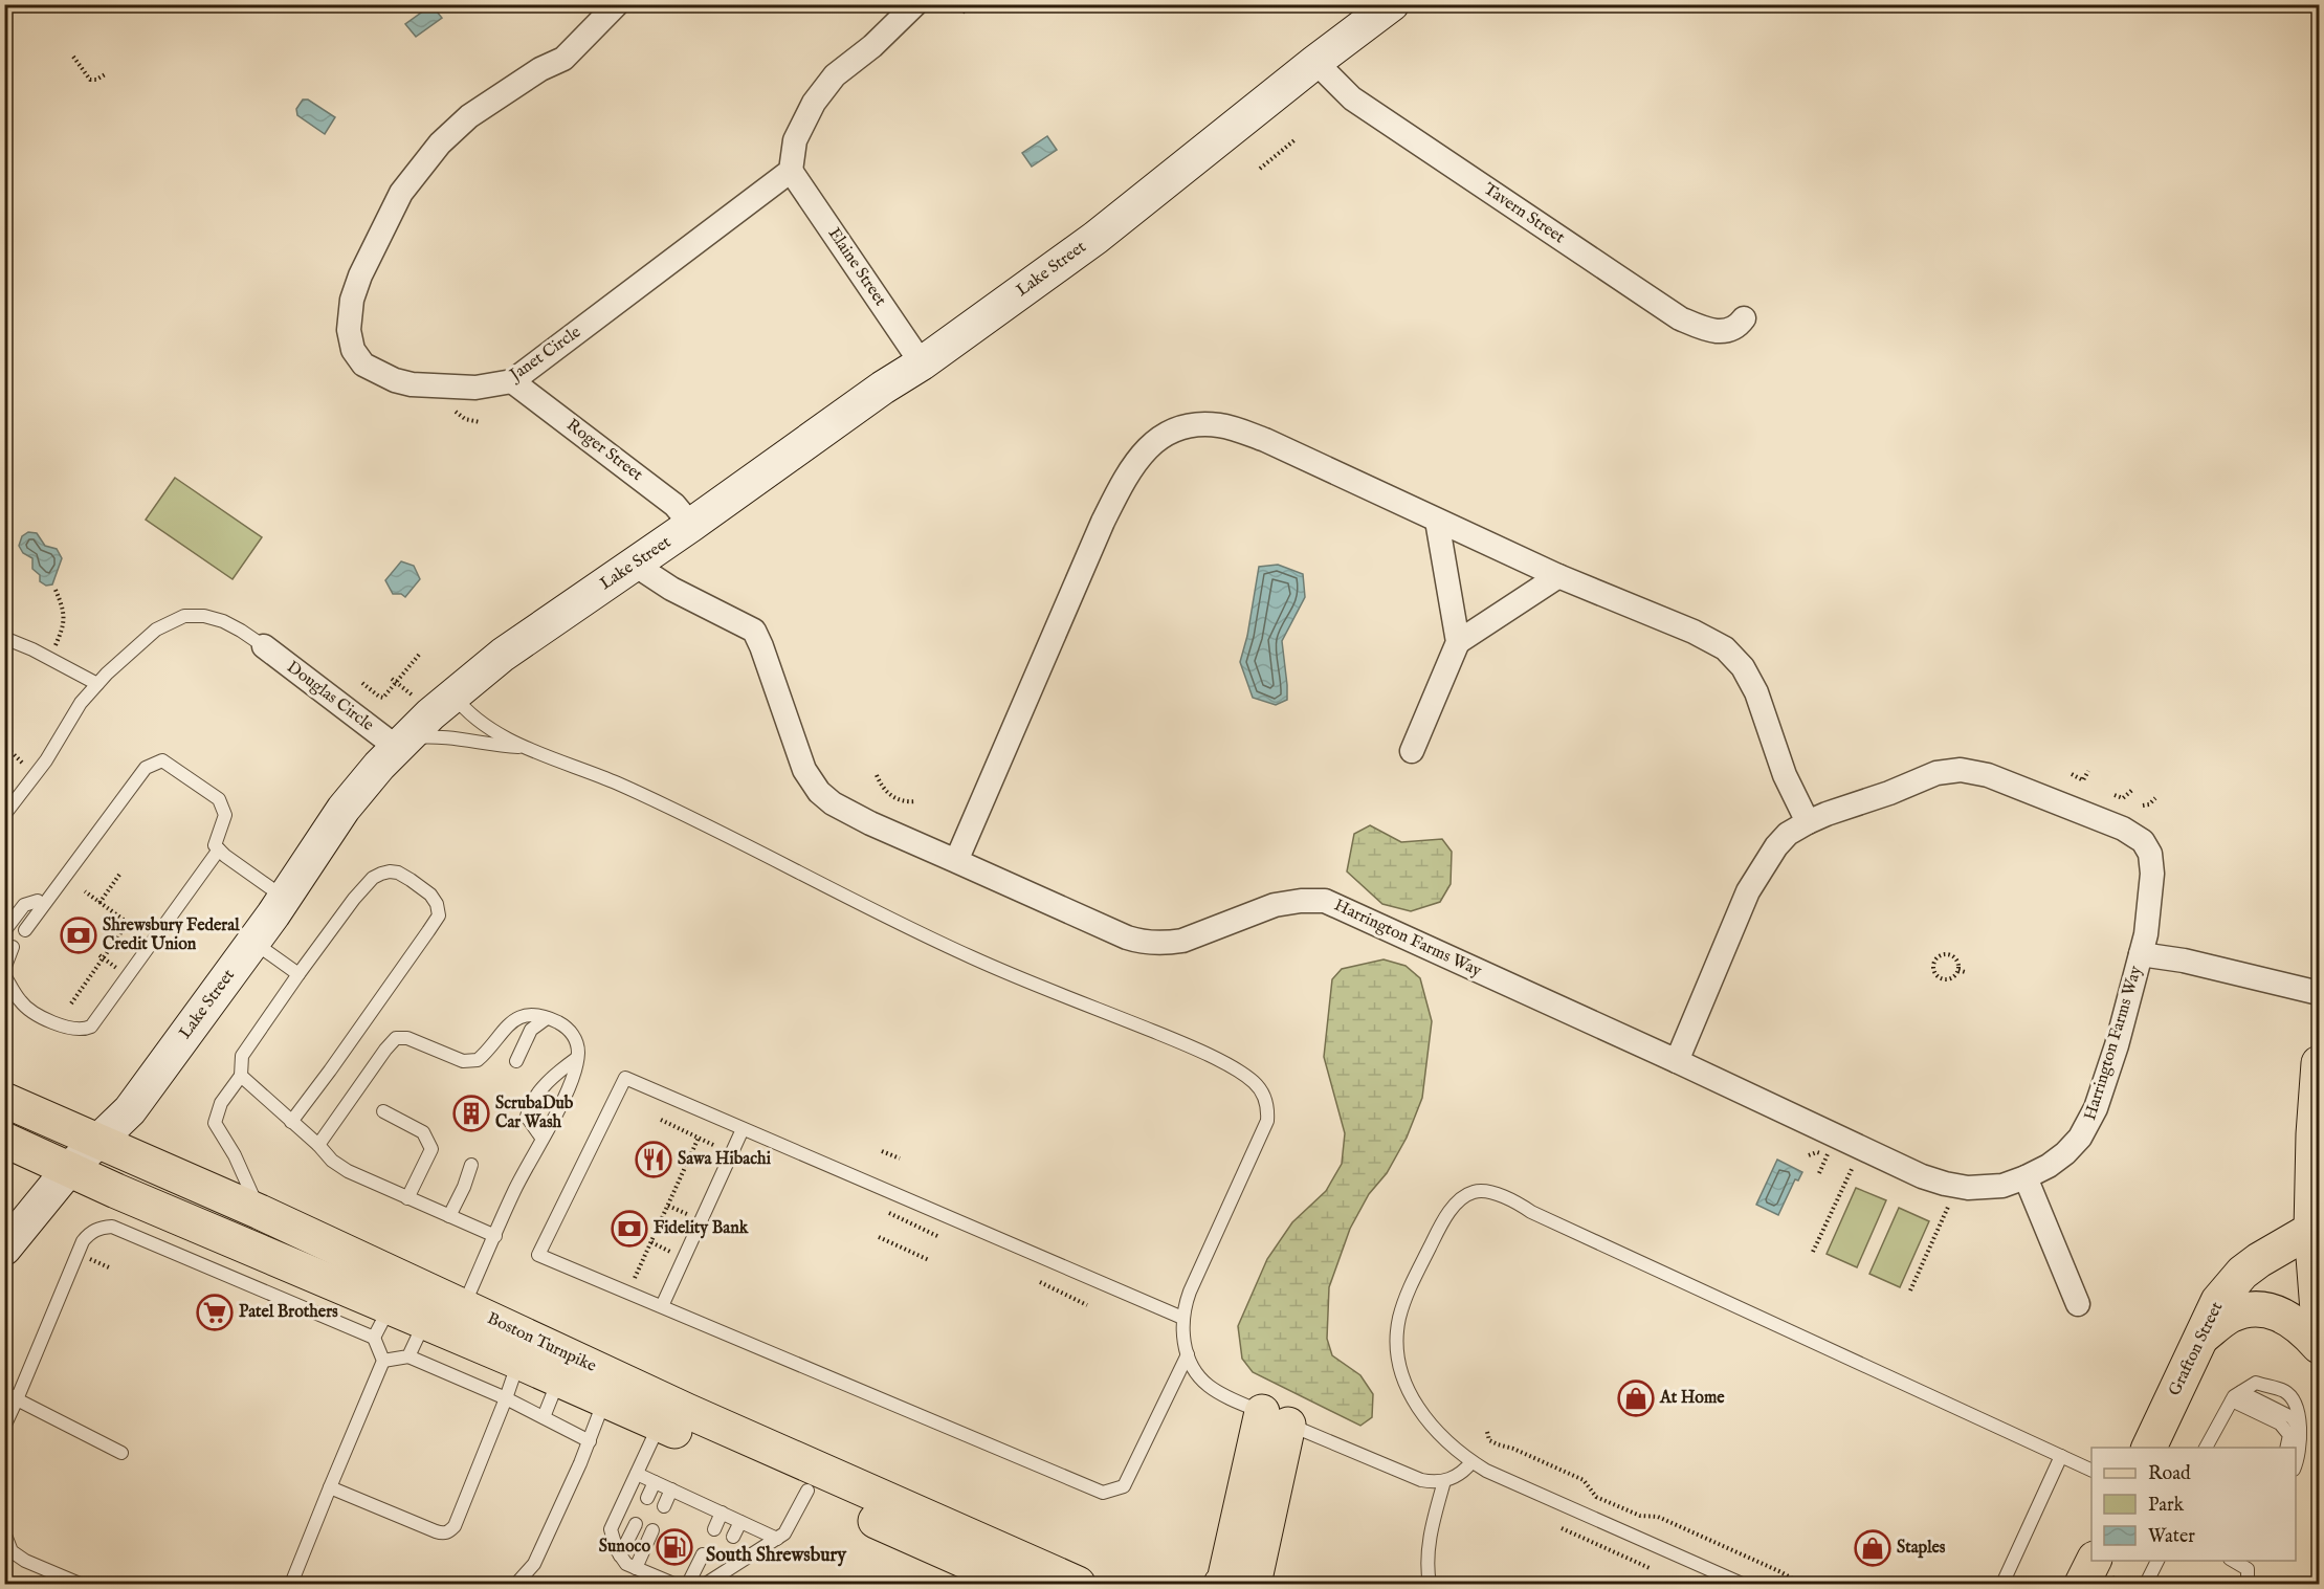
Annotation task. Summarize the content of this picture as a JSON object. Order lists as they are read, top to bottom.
{
  "streets": {
    "main road": ["Boston Turnpike", "Grafton Street"],
    "street": [
      "Tavern Street",
      "Elaine Street",
      "Lake Street",
      "Janet Circle",
      "Roger Street",
      "Douglas Circle",
      "Harrington Farms Way"
    ]
  },
  "crossings": [
    ["Tavern Street", "Lake Street"],
    ["Elaine Street", "Lake Street"],
    ["Elaine Street", "Janet Circle"],
    ["Lake Street", "Roger Street"],
    ["Lake Street", "Douglas Circle"],
    ["Lake Street", "Harrington Farms Way"],
    ["Lake Street", "Boston Turnpike"],
    ["Janet Circle", "Roger Street"]
  ],
  "districts": ["South Shrewsbury"],
  "places": {
    "bank": ["Shrewsbury Federal Credit Union", "Fidelity Bank"],
    "building": ["ScrubaDub Car Wash"],
    "restaurant": ["Sawa Hibachi"],
    "supermarket": ["Patel Brothers"],
    "shop": ["At Home", "Staples"],
    "fuel station": ["Sunoco"]
  },
  "legend": ["Road", "Park", "Water"]
}
